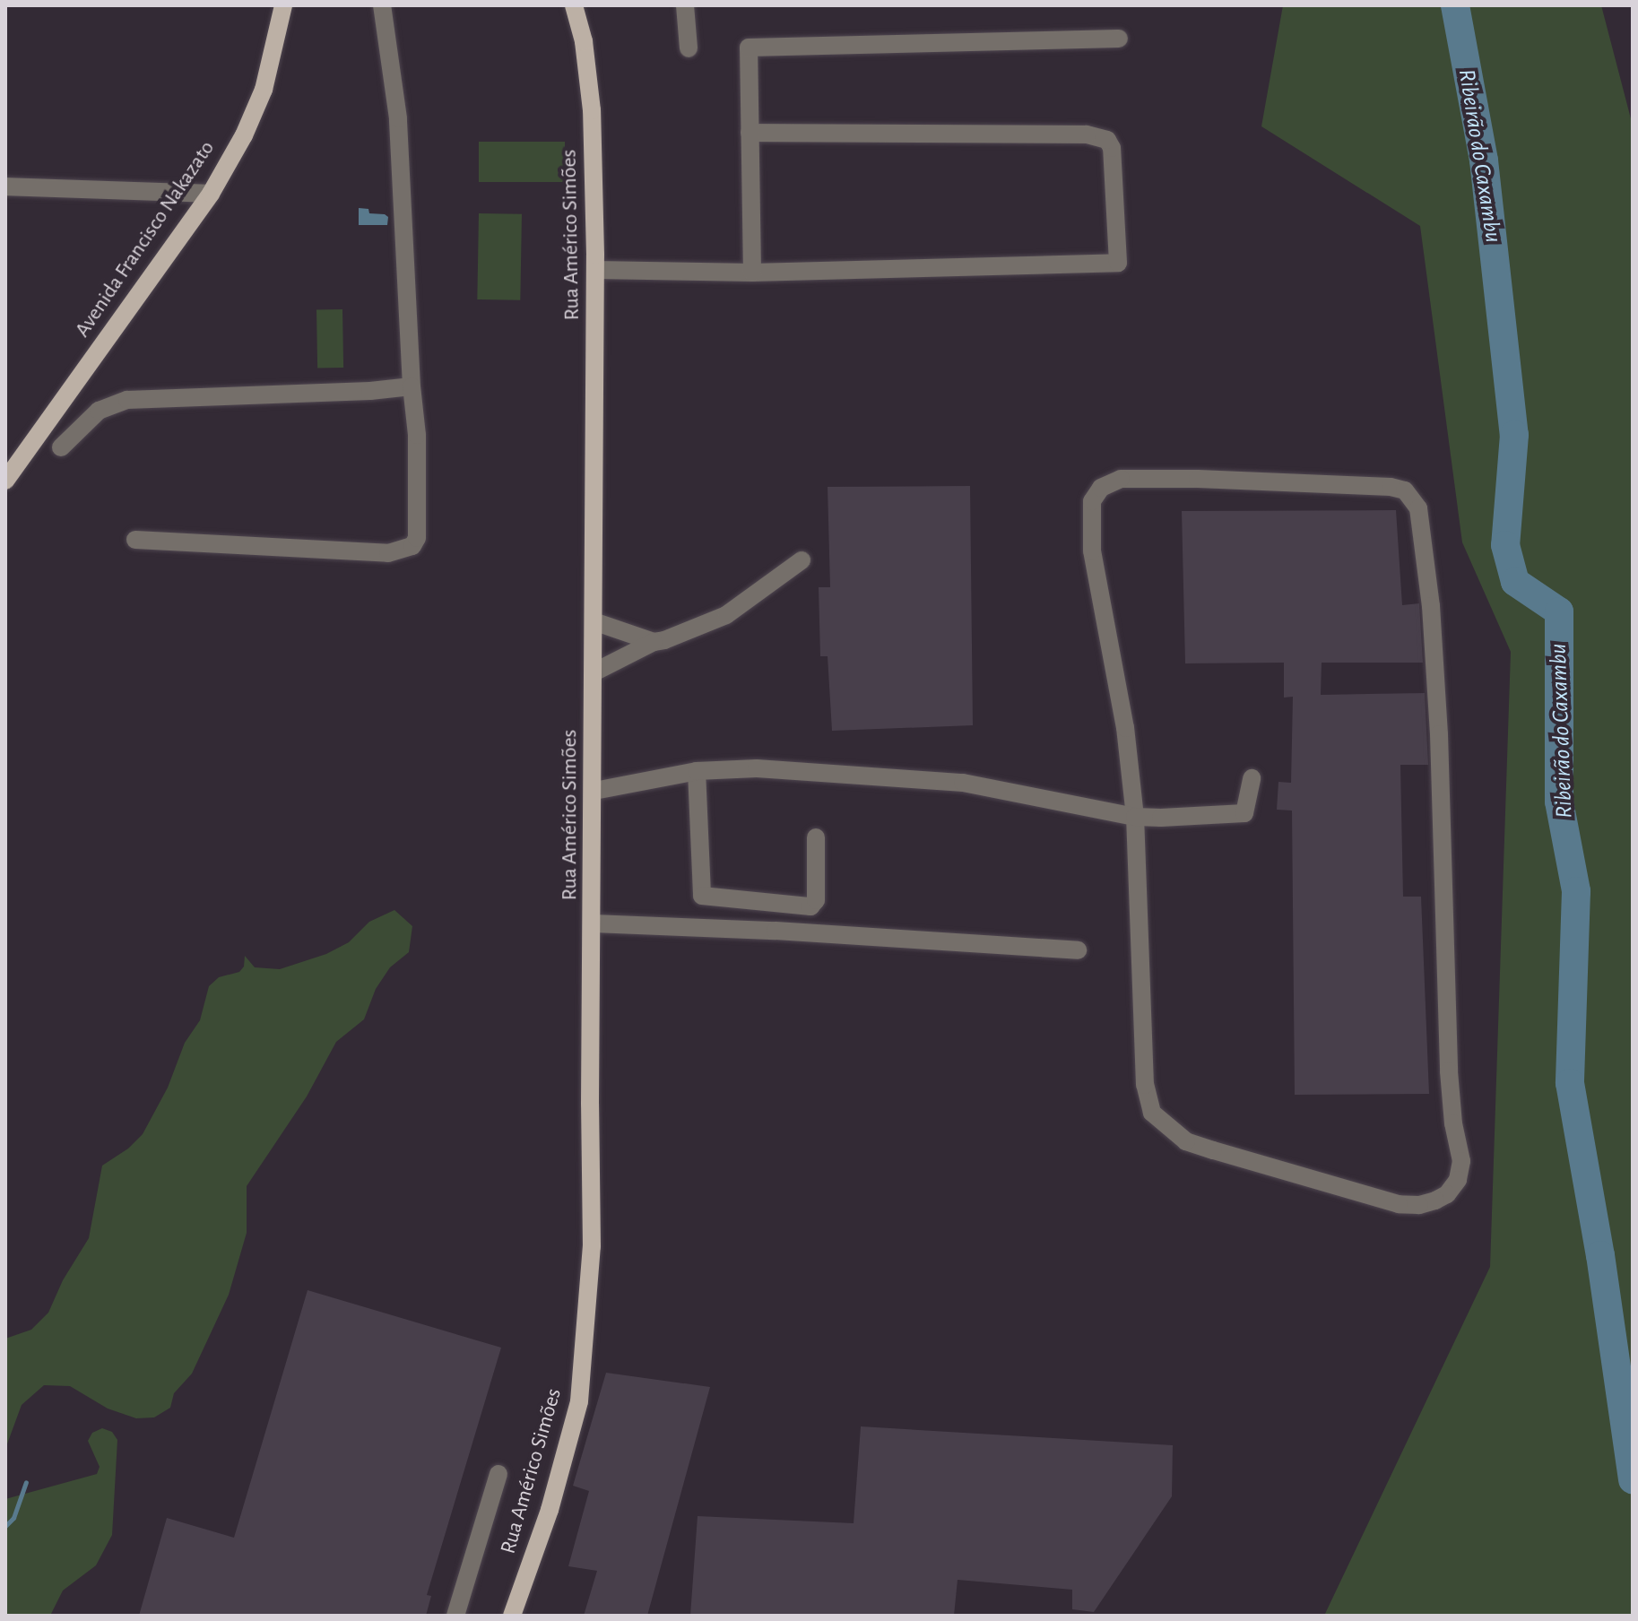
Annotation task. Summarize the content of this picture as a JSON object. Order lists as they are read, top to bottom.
{
  "streets": {
    "main road": ["Rua Américo Simões", "Avenida Francisco Nakazato"]
  },
  "water": ["Ribeirão do Caxambu"]
}
